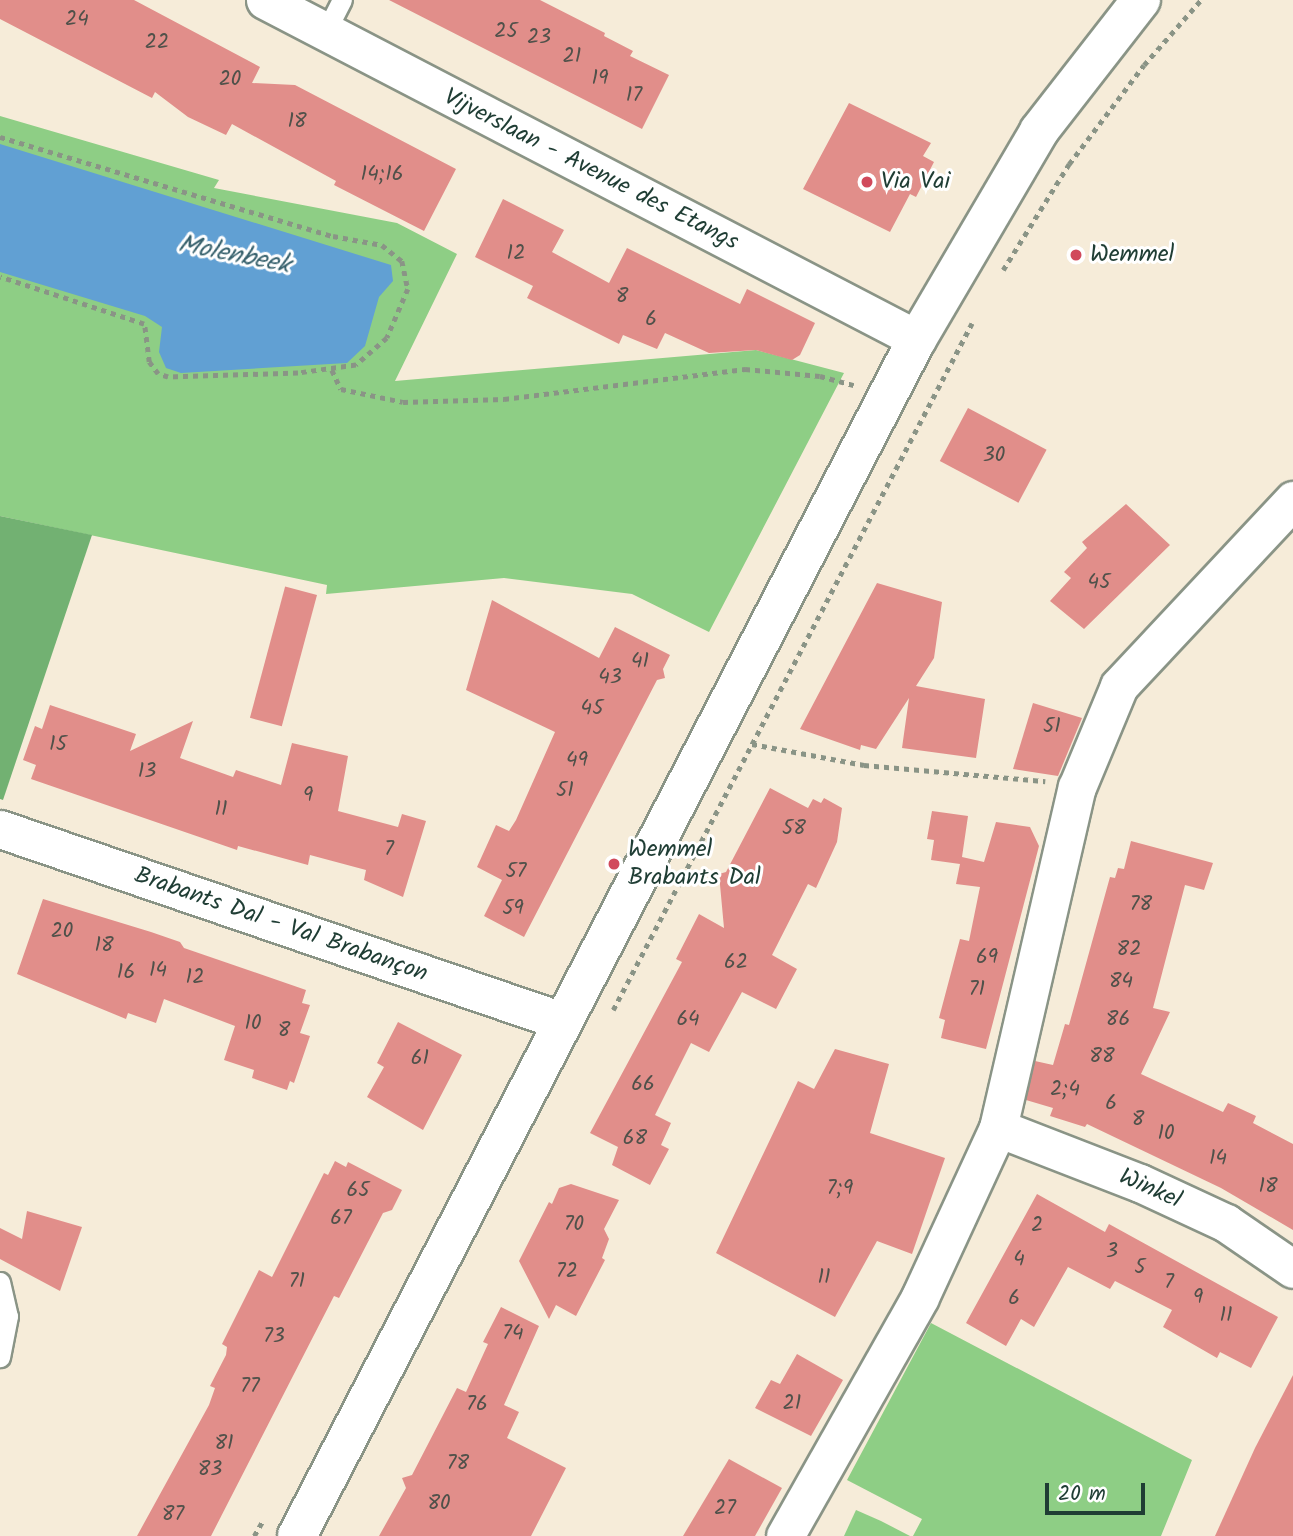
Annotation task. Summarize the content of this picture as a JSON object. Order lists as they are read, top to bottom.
{
  "streets": {
    "street": ["Vijverslaan - Avenue des Etangs", "Brabants Dal - Val Brabançon", "Winkel"]
  },
  "water": ["Molenbeek"],
  "places": ["Via Vai", "Wemmel", "Wemmel Brabants Dal"],
  "house_numbers": [
    "24",
    "25",
    "23",
    "22",
    "21",
    "19",
    "20",
    "17",
    "18",
    "14;16",
    "12",
    "8",
    "6",
    "30",
    "45",
    "41",
    "43",
    "45",
    "51",
    "15",
    "49",
    "13",
    "51",
    "9",
    "11",
    "58",
    "7",
    "57",
    "78",
    "59",
    "20",
    "18",
    "82",
    "69",
    "62",
    "14",
    "16",
    "12",
    "84",
    "71",
    "64",
    "86",
    "10",
    "8",
    "88",
    "61",
    "66",
    "2;4",
    "6",
    "8",
    "10",
    "68",
    "14",
    "18",
    "7;9",
    "65",
    "67",
    "70",
    "2",
    "3",
    "4",
    "5",
    "72",
    "11",
    "71",
    "7",
    "9",
    "6",
    "11",
    "74",
    "73",
    "77",
    "21",
    "76",
    "81",
    "78",
    "83",
    "80",
    "27",
    "87"
  ],
  "scale_bar": "20 m"
}
